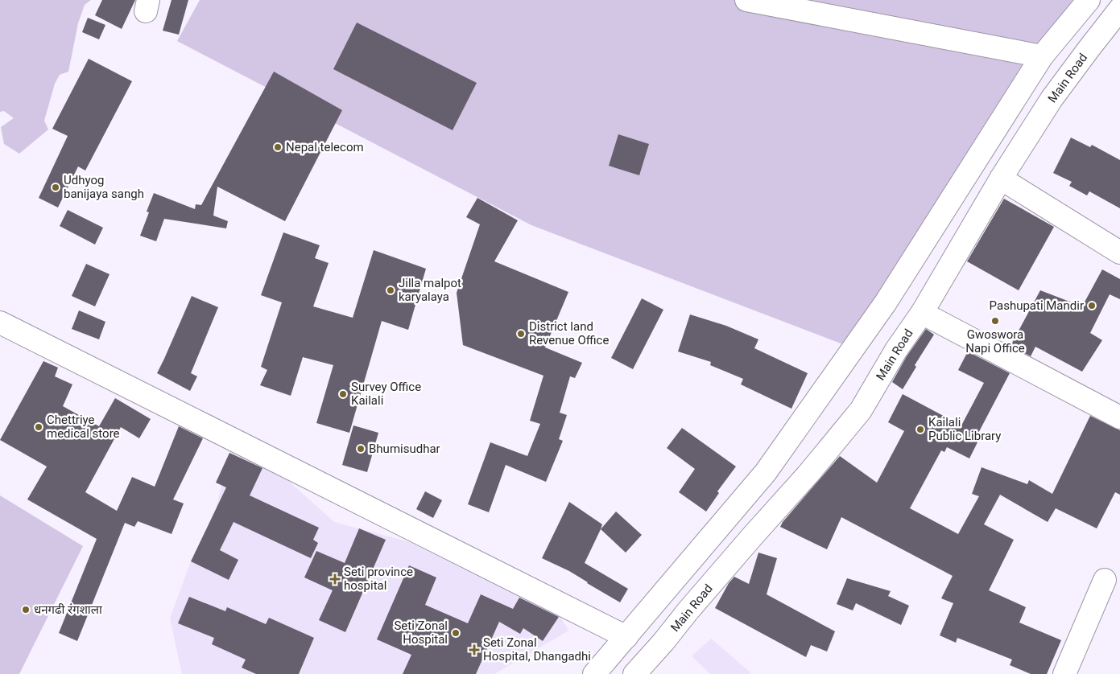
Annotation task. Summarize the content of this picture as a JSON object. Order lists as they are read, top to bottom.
{
  "streets": {
    "main road": ["Main Road"]
  },
  "places": {
    "other": [
      "Nepal telecom",
      "Udhyog banijaya sangh",
      "Jilla malpot karyalaya",
      "Pashupati Mandir",
      "Gwoswora Napi Office",
      "District land Revenue Office",
      "Survey Office Kailali",
      "Chettriye medical store",
      "Kailali Public Library",
      "Bhumisudhar",
      "धनगढी रंगशाला",
      "Seti Zonal Hospital"
    ],
    "health": ["Seti province hospital", "Seti Zonal Hospital, Dhangadhi"]
  }
}
